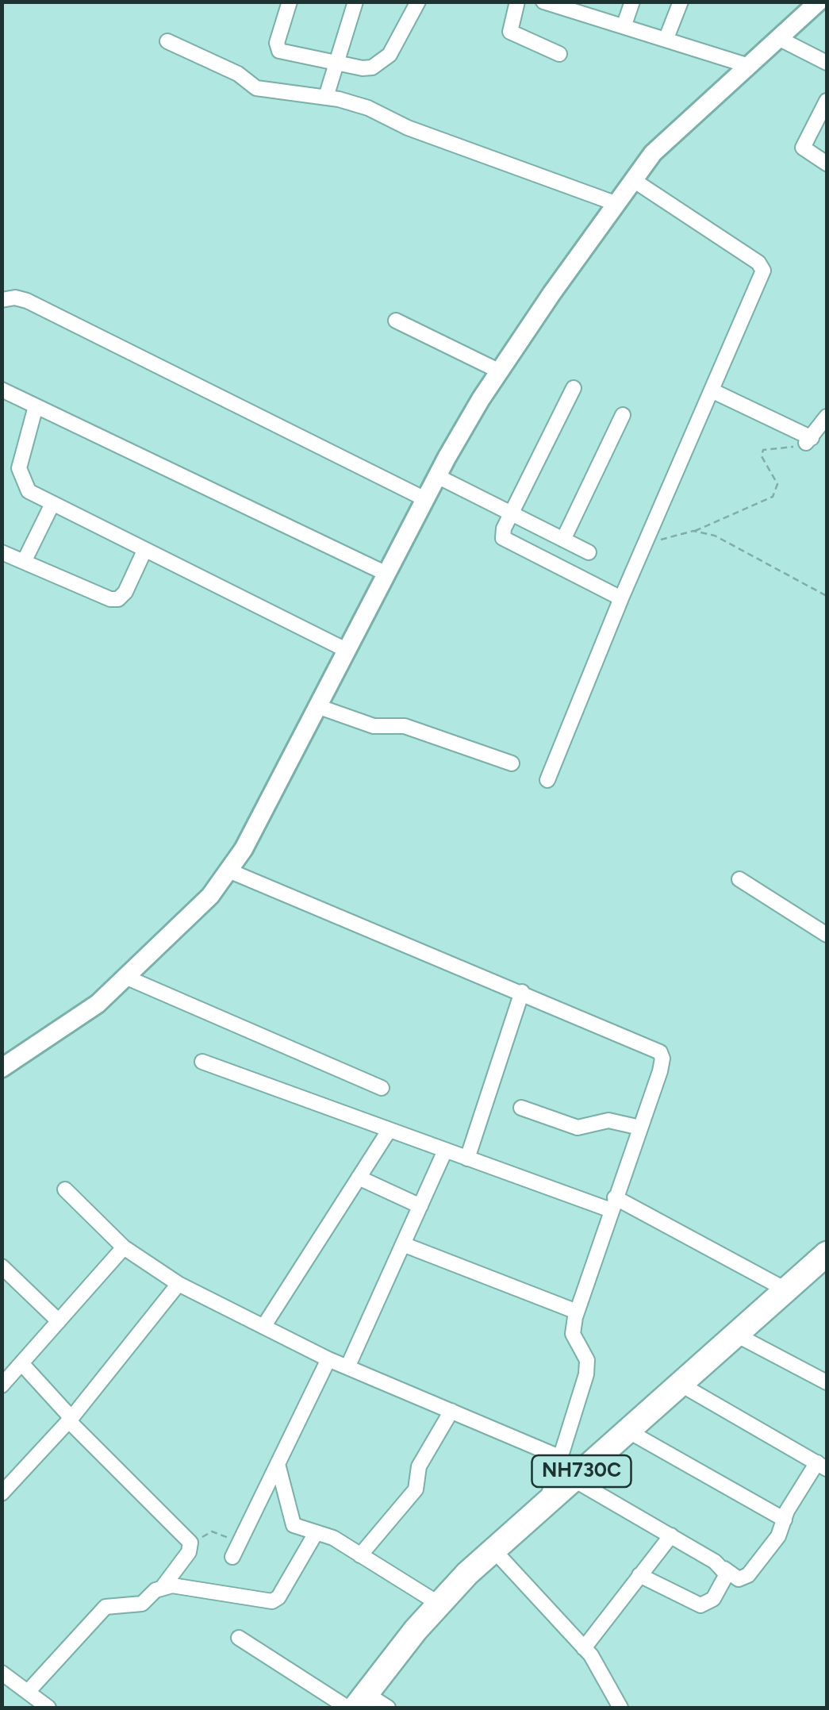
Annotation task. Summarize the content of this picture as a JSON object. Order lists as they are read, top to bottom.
{
  "streets": {
    "highway": ["NH730C"]
  }
}
